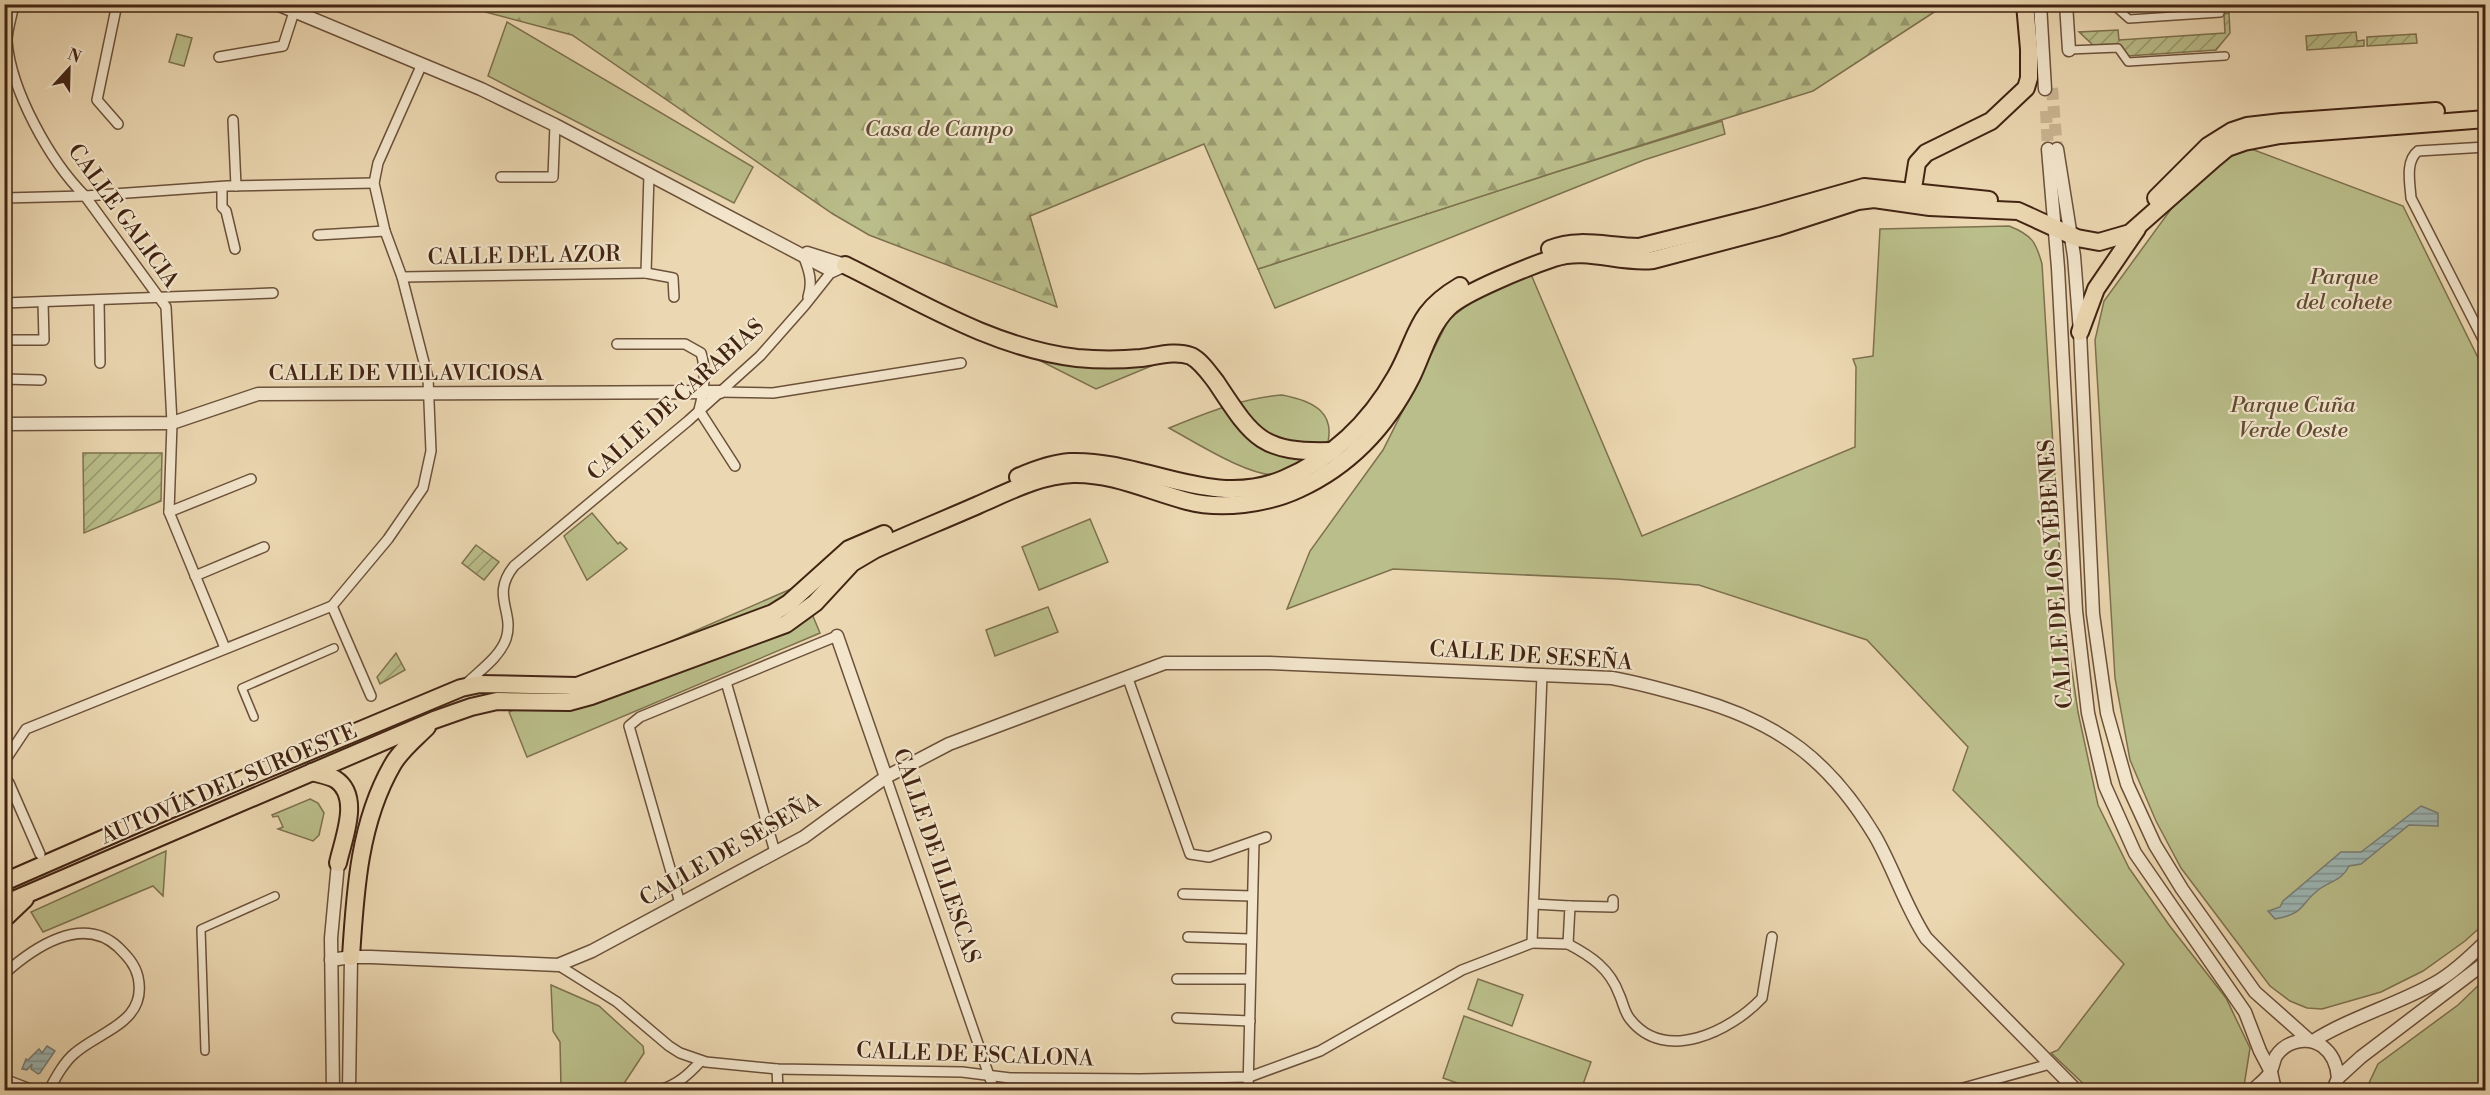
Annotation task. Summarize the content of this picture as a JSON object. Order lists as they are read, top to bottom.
{
  "streets": {
    "highway": ["AUTOVÍA DEL SUROESTE"],
    "street": [
      "CALLE GALICIA",
      "CALLE DEL AZOR",
      "CALLE DE VILLAVICIOSA",
      "CALLE DE CARABIAS",
      "CALLE DE LOS YÉBENES",
      "CALLE DE SESEÑA",
      "CALLE DE ILLESCAS",
      "CALLE DE ESCALONA"
    ]
  },
  "crossings": [
    ["CALLE GALICIA", "CALLE DE VILLAVICIOSA"],
    ["CALLE DE VILLAVICIOSA", "CALLE DE CARABIAS"],
    ["CALLE DE CARABIAS", "AUTOVÍA DEL SUROESTE"],
    ["CALLE DE SESEÑA", "CALLE DE ILLESCAS"],
    ["CALLE DE SESEÑA", "CALLE DE ESCALONA"],
    ["CALLE DE ILLESCAS", "CALLE DE ESCALONA"]
  ],
  "parks": ["Casa de Campo", "Parque del cohete", "Parque Cuña Verde Oeste"],
  "north": "top"
}
